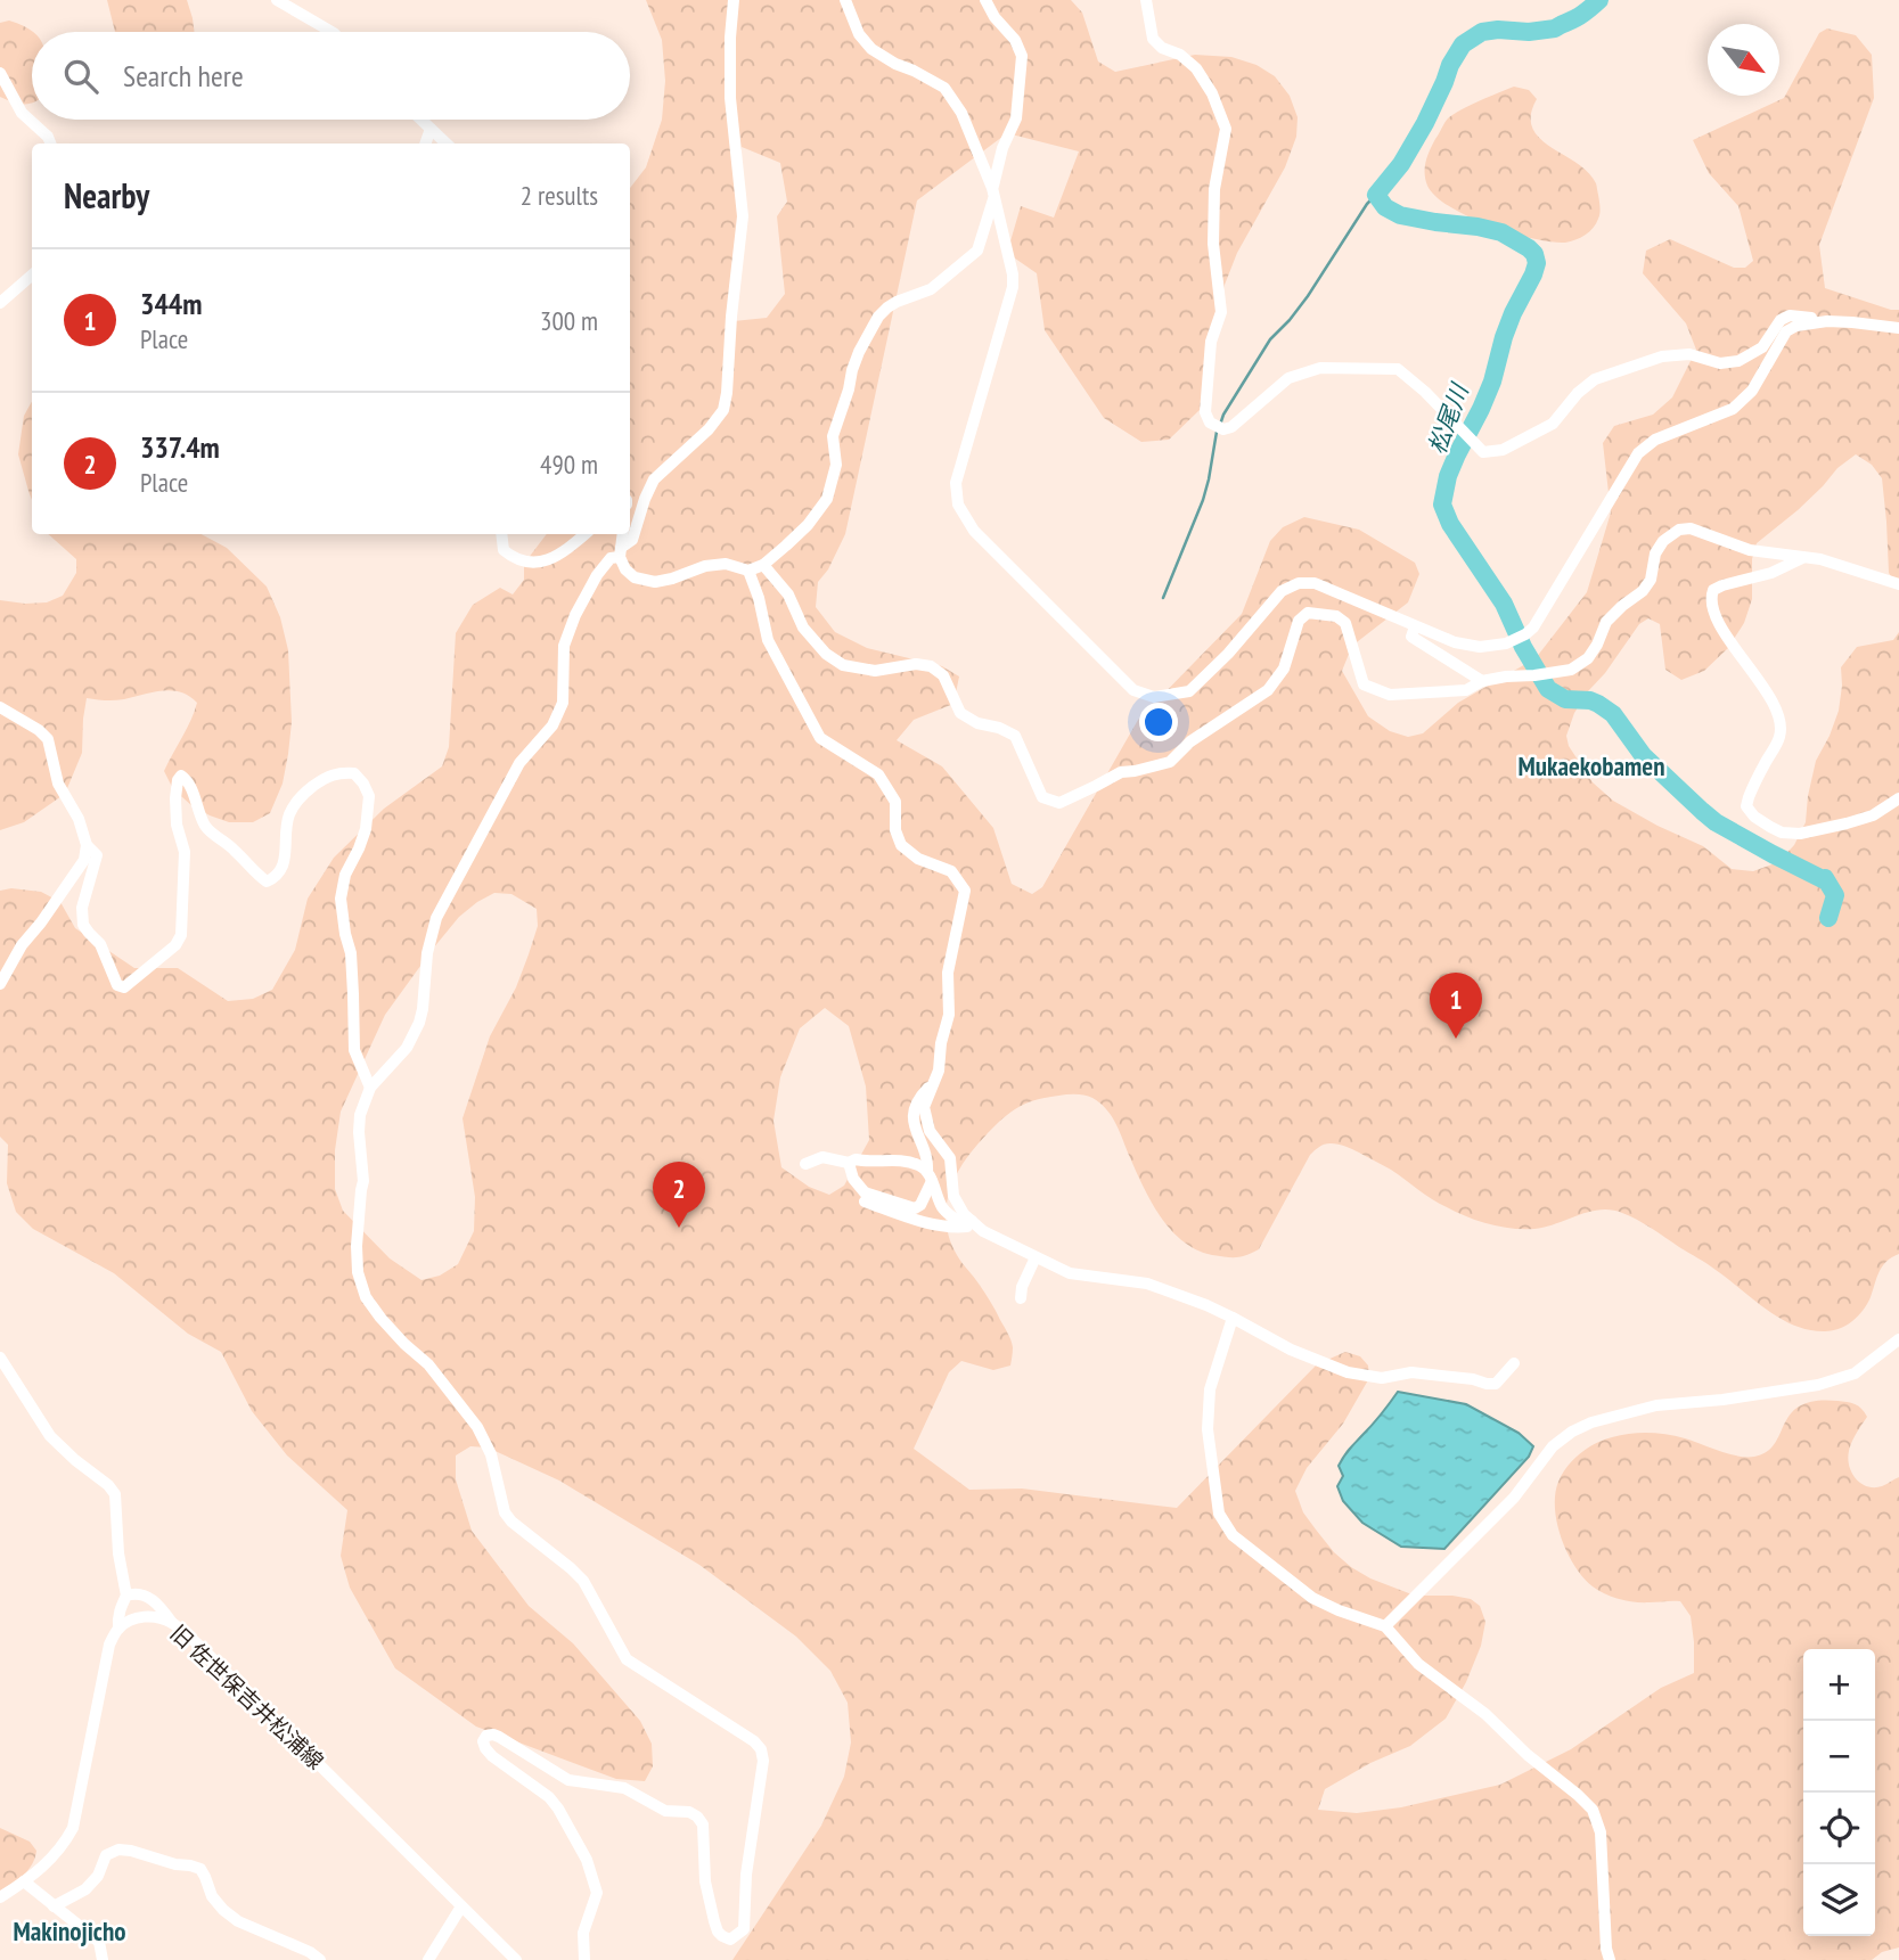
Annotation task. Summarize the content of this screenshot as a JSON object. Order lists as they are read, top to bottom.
{
  "streets": {
    "street": ["旧 佐世保吉井松浦線"]
  },
  "districts": ["Mukaekobamen", "Makinojicho"],
  "water": ["松尾川"],
  "north": "bottom right",
  "page": {
    "search": "Search here",
    "heading": ["Nearby", "2 results"],
    "list": [
      {
        "mark": "1",
        "name": "344m",
        "note": "Place",
        "value": "300 m"
      },
      {
        "mark": "2",
        "name": "337.4m",
        "note": "Place",
        "value": "490 m"
      }
    ],
    "pins": ["1", "2"],
    "map_buttons": ["+", "−"]
  }
}
